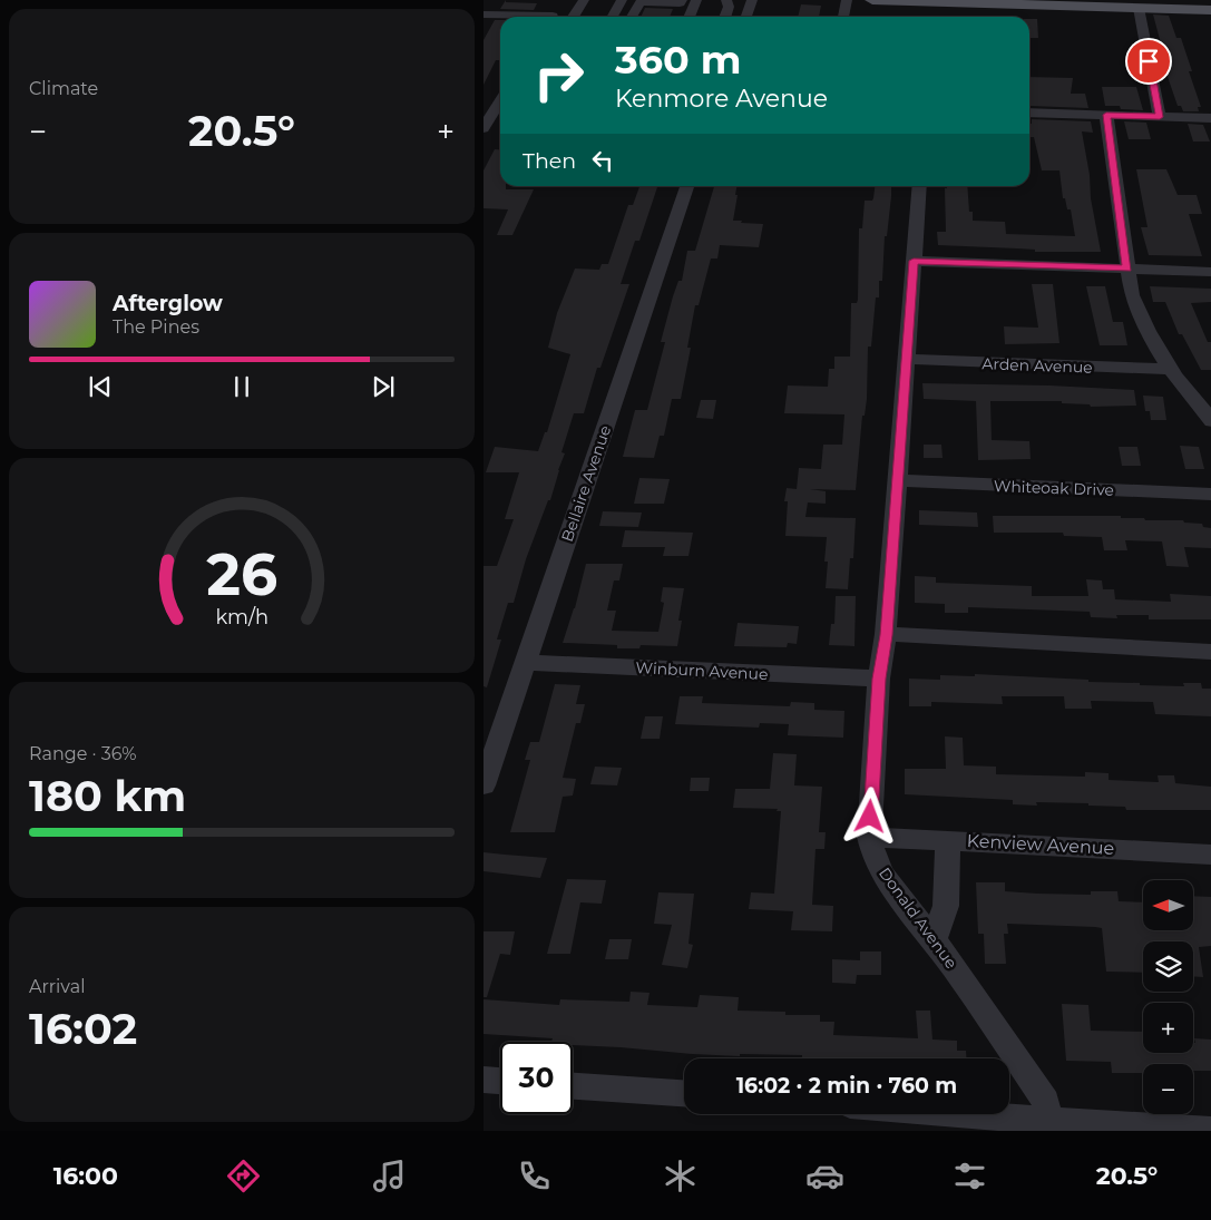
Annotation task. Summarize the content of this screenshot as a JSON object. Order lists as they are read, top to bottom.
{
  "streets": {
    "street": [
      "Arden Avenue",
      "Bellaire Avenue",
      "Whiteoak Drive",
      "Winburn Avenue",
      "Kenview Avenue",
      "Donald Avenue"
    ]
  },
  "crossings": [
    ["Arden Avenue", "Donald Avenue"],
    ["Bellaire Avenue", "Winburn Avenue"],
    ["Whiteoak Drive", "Donald Avenue"],
    ["Winburn Avenue", "Donald Avenue"],
    ["Kenview Avenue", "Donald Avenue"]
  ],
  "north": "left",
  "page": {
    "tile": [
      "Climate",
      ["Range · 36%", "180 km"],
      ["Arrival", "16:02"]
    ],
    "turn": ["360 m", "Kenmore Avenue"],
    "heat": ["−", "20.5°", "+"],
    "then": "Then",
    "song": ["Afterglow", "The Pines"],
    "map_buttons": ["+", "−"],
    "limit": "30",
    "trip": "16:02 · 2 min · 760 m",
    "tabs": ["16:00", "20.5°"],
    "gauge": ["26", "km/h"]
  }
}
